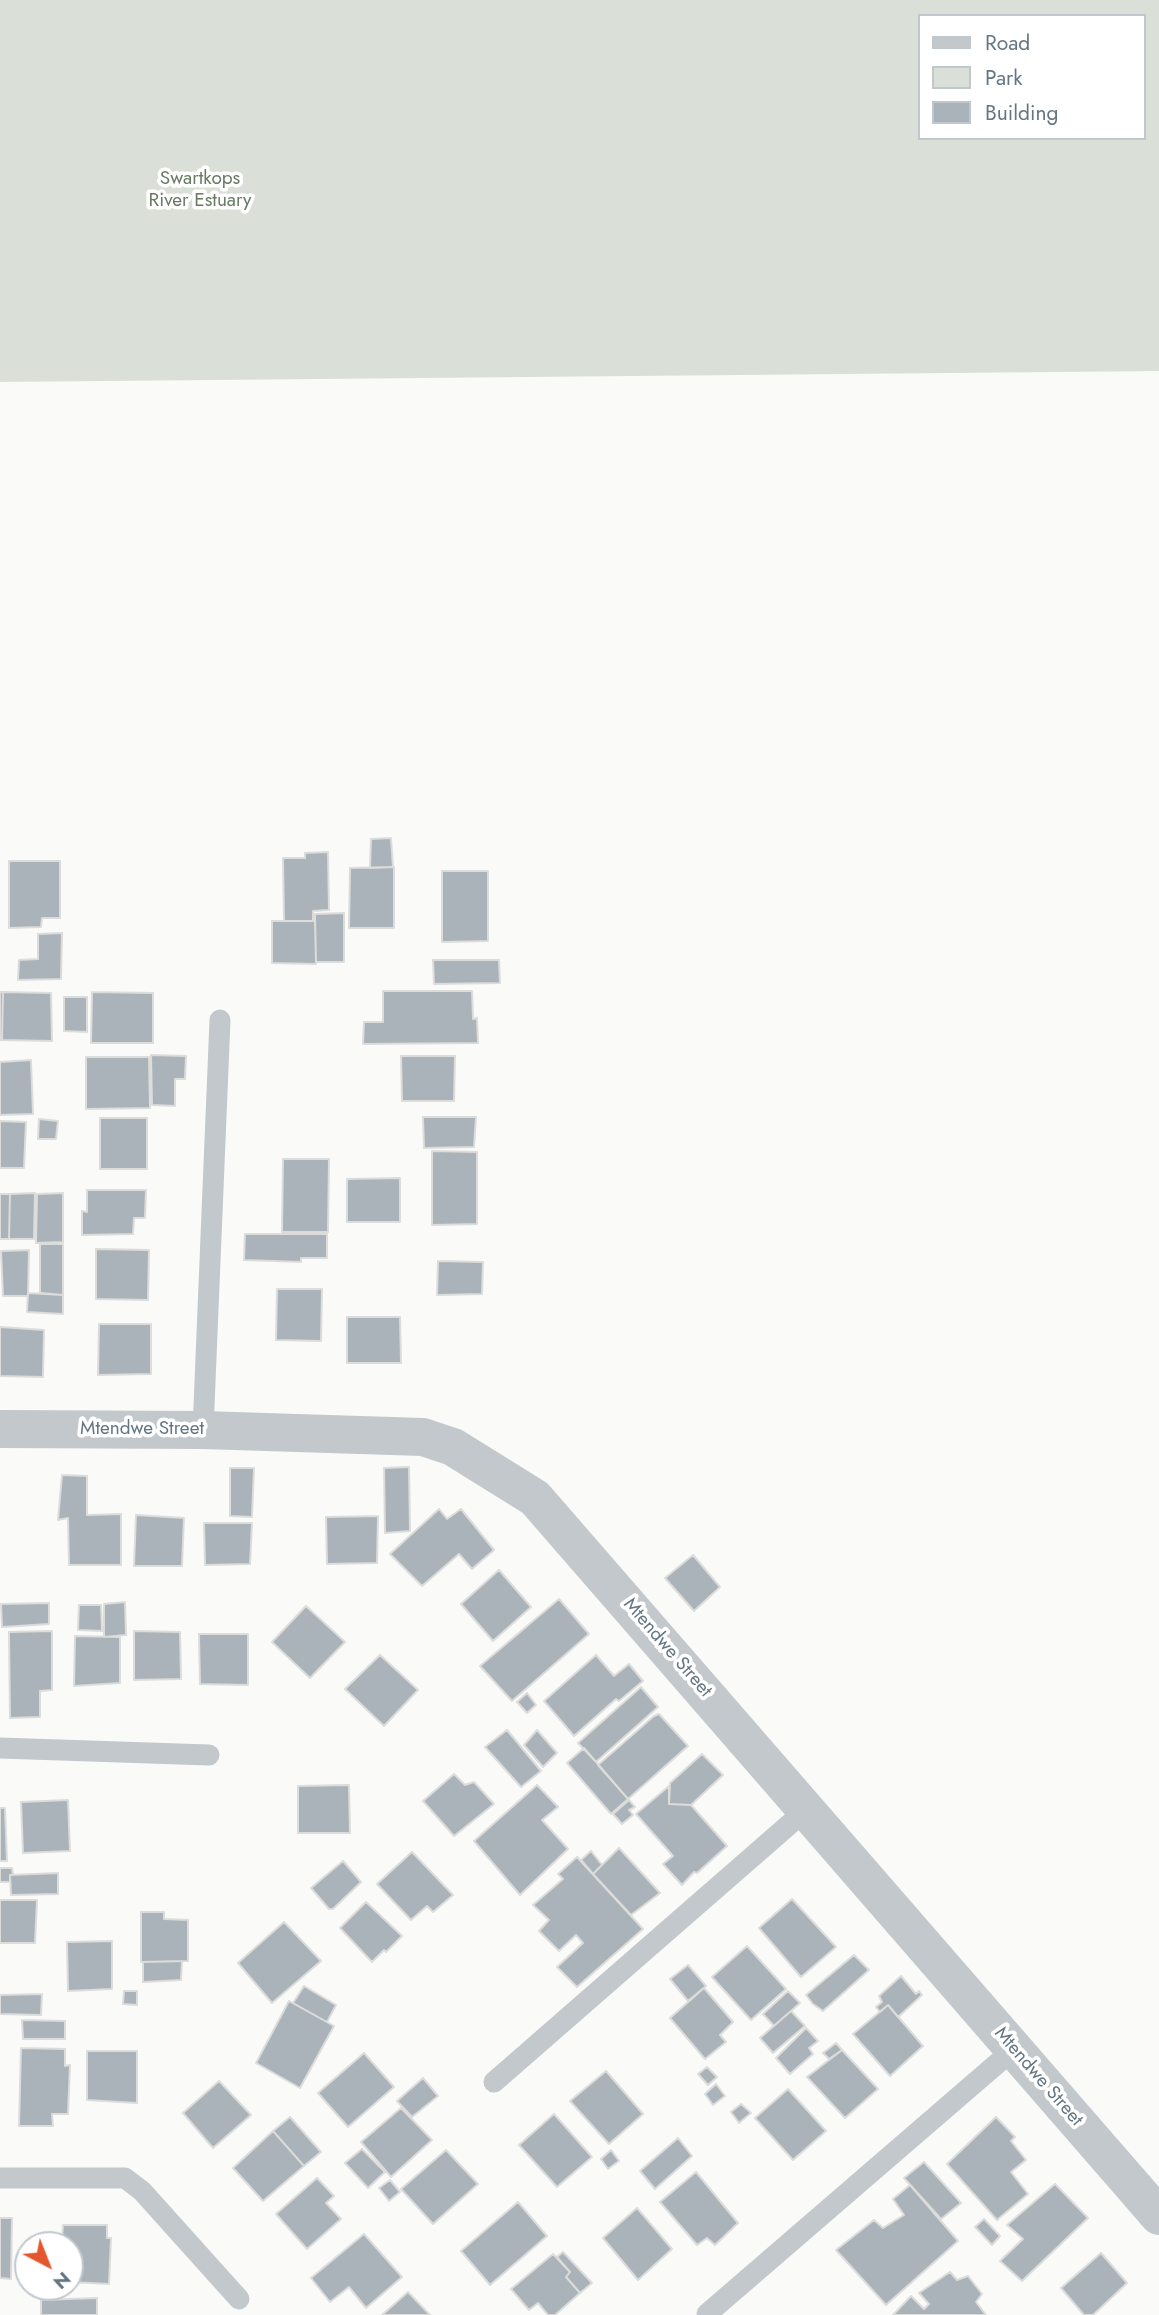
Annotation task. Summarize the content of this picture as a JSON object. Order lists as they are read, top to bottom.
{
  "streets": {
    "street": ["Mtendwe Street"]
  },
  "parks": ["Swartkops River Estuary"],
  "legend": ["Road", "Park", "Building"],
  "north": "bottom right"
}
